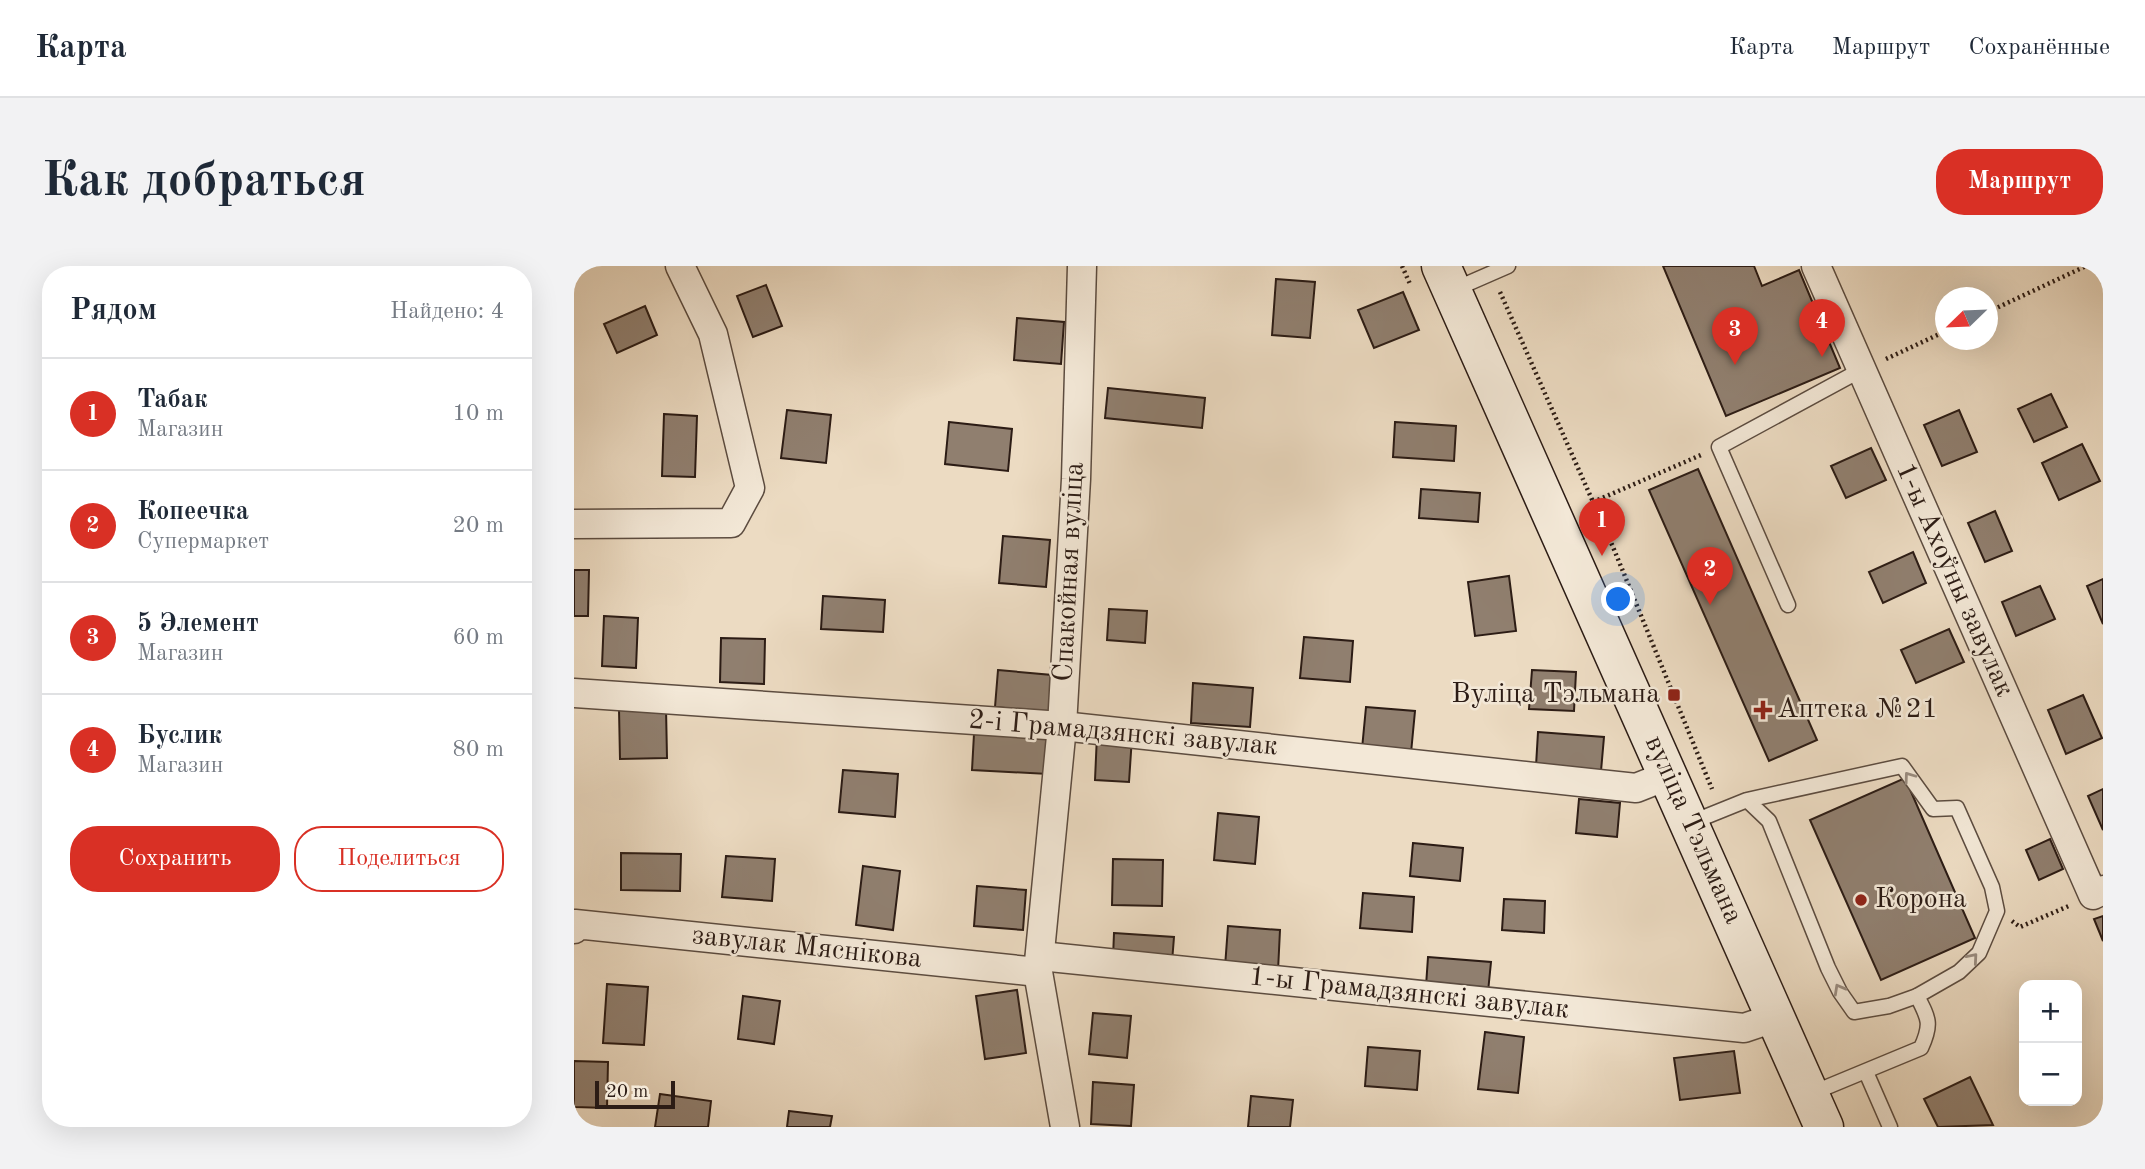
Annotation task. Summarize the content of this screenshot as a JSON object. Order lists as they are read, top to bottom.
{
  "streets": {
    "main road": ["вуліца Тэльмана"],
    "street": [
      "Спакойная вуліца",
      "1-ы Ахоўны завулак",
      "2-і Грамадзянскі завулак",
      "завулак Мяснікова",
      "1-ы Грамадзянскі завулак"
    ]
  },
  "crossings": [
    ["Спакойная вуліца", "2-і Грамадзянскі завулак"],
    ["Спакойная вуліца", "завулак Мяснікова"],
    ["Спакойная вуліца", "1-ы Грамадзянскі завулак"],
    ["2-і Грамадзянскі завулак", "вуліца Тэльмана"],
    ["вуліца Тэльмана", "1-ы Грамадзянскі завулак"],
    ["завулак Мяснікова", "1-ы Грамадзянскі завулак"]
  ],
  "places": {
    "transit": ["Вуліца Тэльмана"],
    "health": ["Аптека №21"],
    "other": ["Корона"]
  },
  "scale_bar": "20 m",
  "north": "bottom left",
  "page": {
    "header": "Карта",
    "nav": ["Карта", "Маршрут", "Сохранённые"],
    "buttons": [
      "Маршрут",
      ["Сохранить", "Поделиться"]
    ],
    "title": "Как добраться",
    "heading": ["Рядом", "Найдено: 4"],
    "pins": [
      "4",
      "3",
      "1",
      "2"
    ],
    "list": [
      {
        "mark": "1",
        "name": "Табак",
        "note": "Магазин",
        "value": "10 m"
      },
      {
        "mark": "2",
        "name": "Копеечка",
        "note": "Супермаркет",
        "value": "20 m"
      },
      {
        "mark": "3",
        "name": "5 Элемент",
        "note": "Магазин",
        "value": "60 m"
      },
      {
        "mark": "4",
        "name": "Буслик",
        "note": "Магазин",
        "value": "80 m"
      }
    ],
    "map_buttons": ["+", "−"],
    "scale": "20 m"
  }
}
